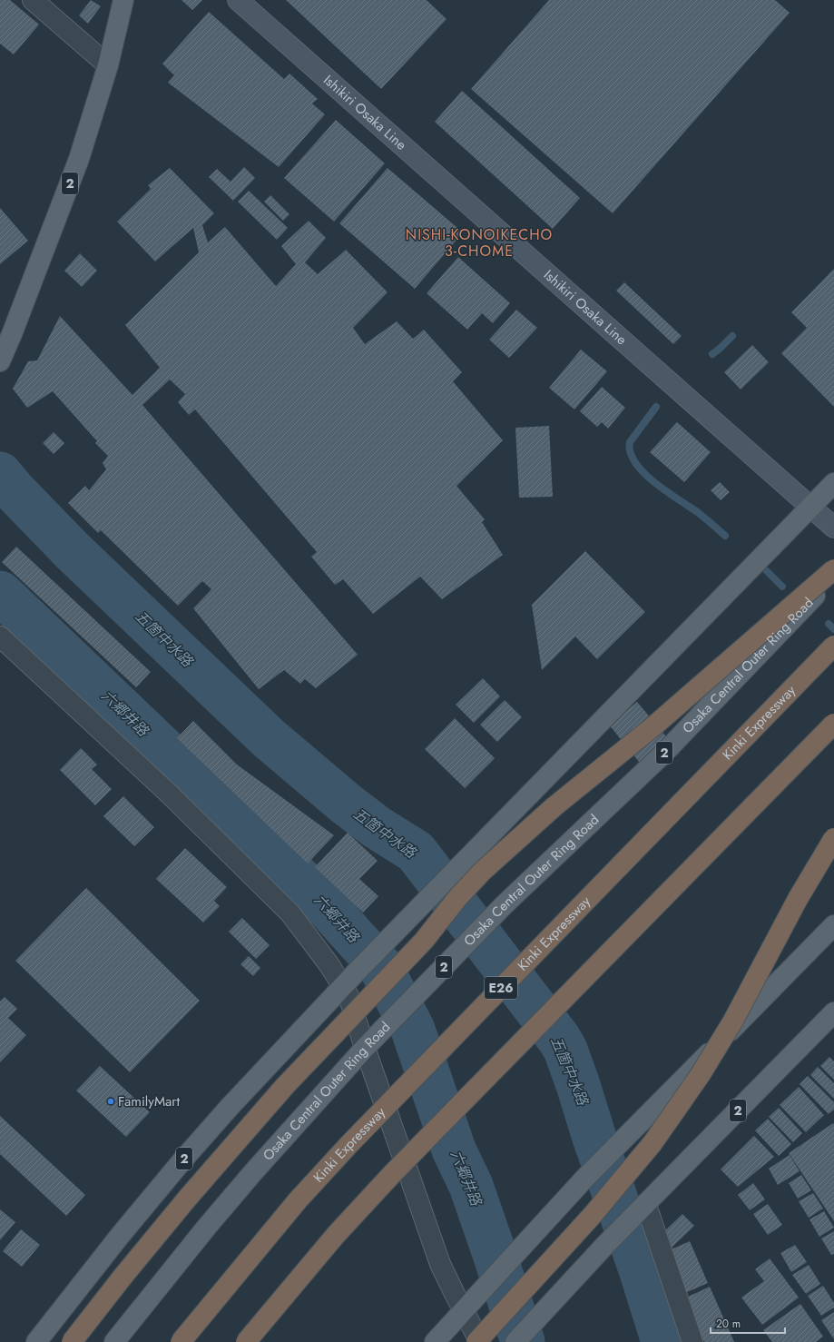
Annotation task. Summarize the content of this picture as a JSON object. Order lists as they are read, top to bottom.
{
  "streets": {
    "highway": ["Kinki Expressway", "E26"],
    "main road": ["Ishikiri Osaka Line", "2", "Osaka Central Outer Ring Road"]
  },
  "crossings": [
    ["Ishikiri Osaka Line", "2"]
  ],
  "districts": ["NISHI-KONOIKECHO 3-CHOME"],
  "water": ["五箇中水路", "六郷井路"],
  "places": ["FamilyMart"],
  "scale_bar": "20 m"
}
